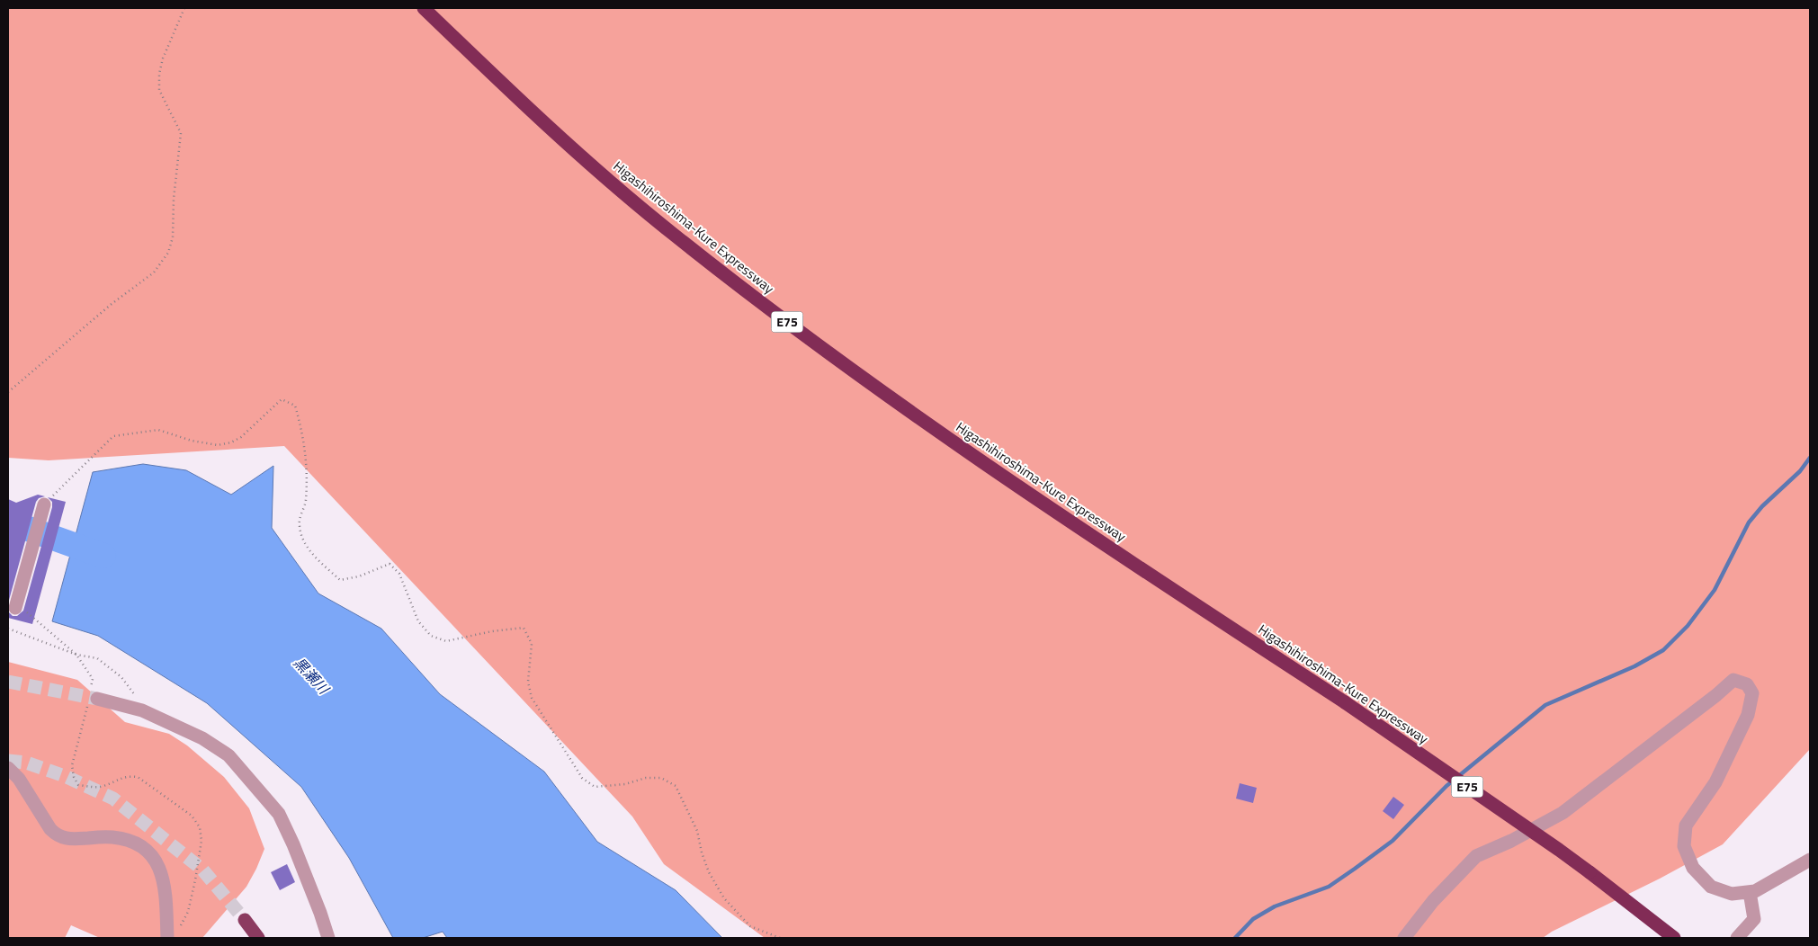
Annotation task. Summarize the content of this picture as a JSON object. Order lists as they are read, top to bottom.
{
  "streets": {
    "highway": ["Higashihiroshima-Kure Expressway", "E75"]
  },
  "water": ["黒瀬川"]
}
